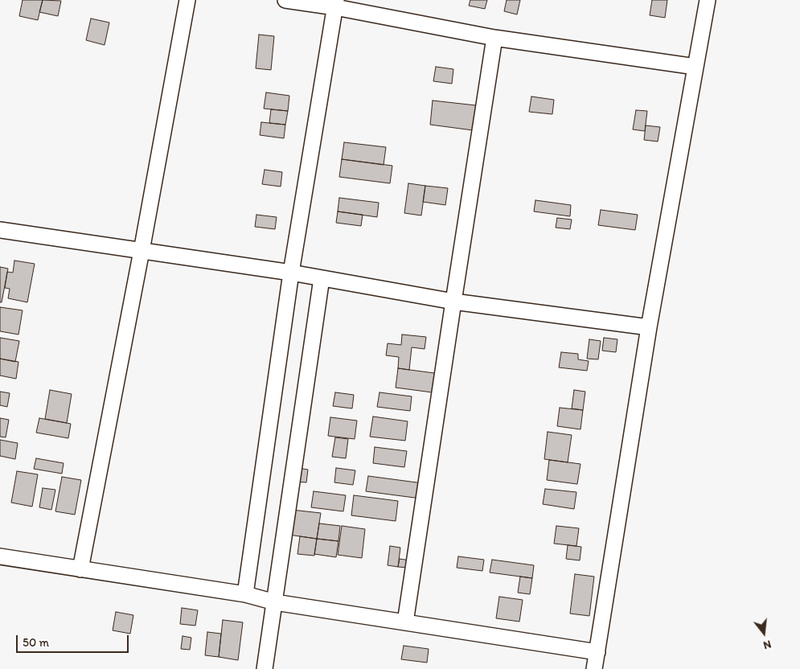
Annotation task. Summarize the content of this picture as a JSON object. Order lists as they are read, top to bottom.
{
  "scale_bar": "50 m",
  "north": "bottom"
}
